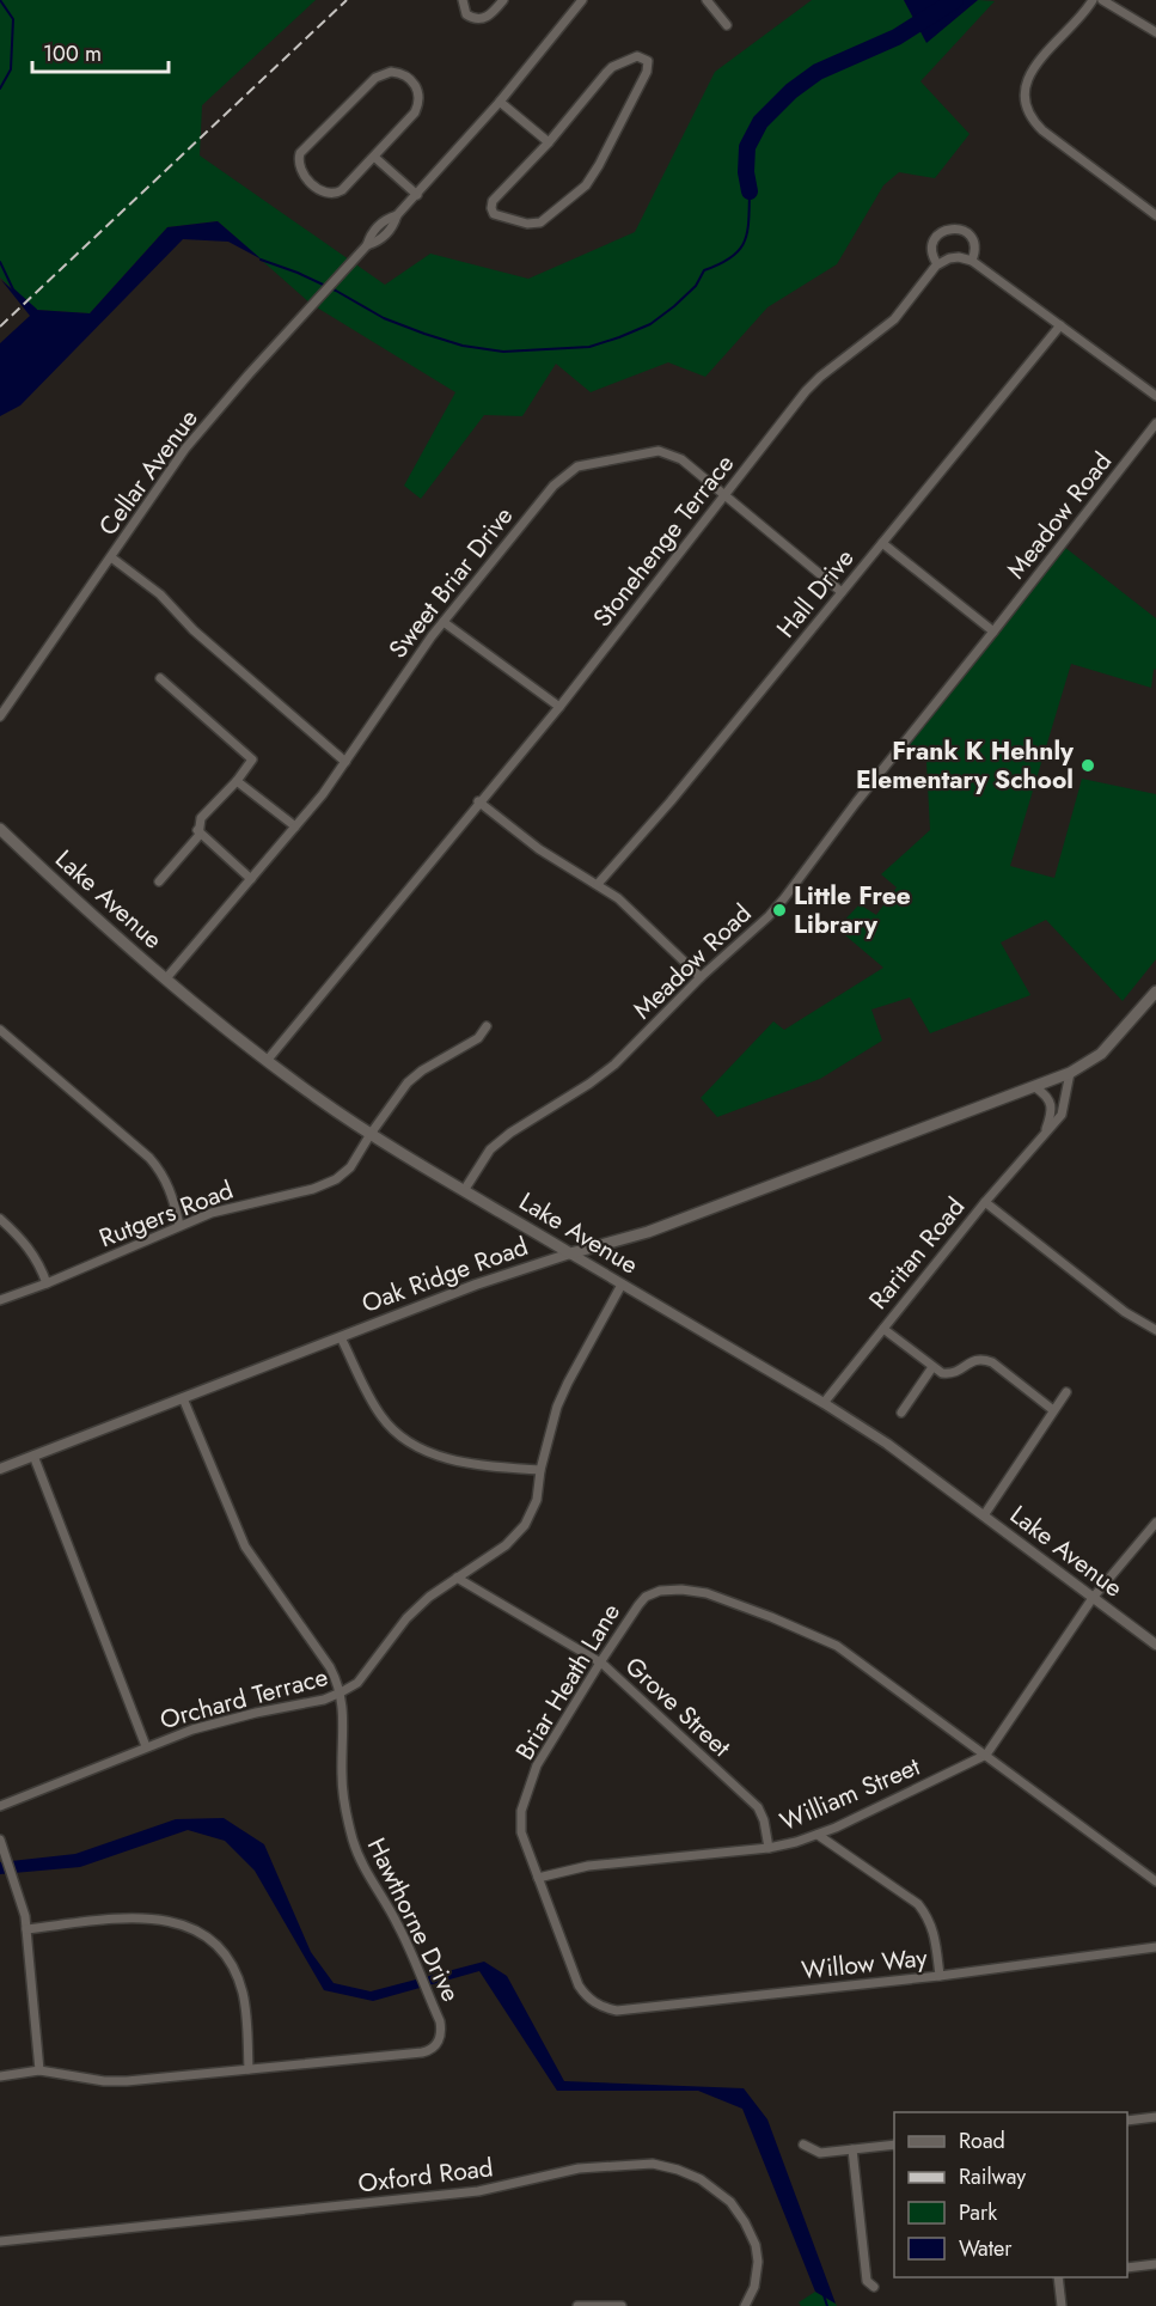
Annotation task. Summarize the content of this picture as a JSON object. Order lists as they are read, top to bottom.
{
  "streets": {
    "main road": ["Lake Avenue", "Oak Ridge Road"],
    "street": [
      "Cellar Avenue",
      "Meadow Road",
      "Stonehenge Terrace",
      "Sweet Briar Drive",
      "Hall Drive",
      "Rutgers Road",
      "Raritan Road",
      "Briar Heath Lane",
      "Orchard Terrace",
      "Grove Street",
      "William Street",
      "Hawthorne Drive",
      "Willow Way",
      "Oxford Road"
    ]
  },
  "crossings": [
    ["Meadow Road", "Lake Avenue"],
    ["Stonehenge Terrace", "Sweet Briar Drive"],
    ["Stonehenge Terrace", "Lake Avenue"],
    ["Sweet Briar Drive", "Hall Drive"],
    ["Sweet Briar Drive", "Lake Avenue"],
    ["Lake Avenue", "Rutgers Road"],
    ["Lake Avenue", "Raritan Road"],
    ["Lake Avenue", "Oak Ridge Road"],
    ["Lake Avenue", "Orchard Terrace"],
    ["Raritan Road", "Oak Ridge Road"],
    ["Oak Ridge Road", "Hawthorne Drive"],
    ["Briar Heath Lane", "Grove Street"],
    ["Briar Heath Lane", "William Street"],
    ["Briar Heath Lane", "Willow Way"],
    ["Orchard Terrace", "Grove Street"],
    ["Orchard Terrace", "Hawthorne Drive"],
    ["Grove Street", "William Street"]
  ],
  "places": ["Frank K Hehnly Elementary School", "Little Free Library"],
  "legend": [
    "Road",
    "Railway",
    "Park",
    "Water"
  ],
  "scale_bar": "100 m"
}
